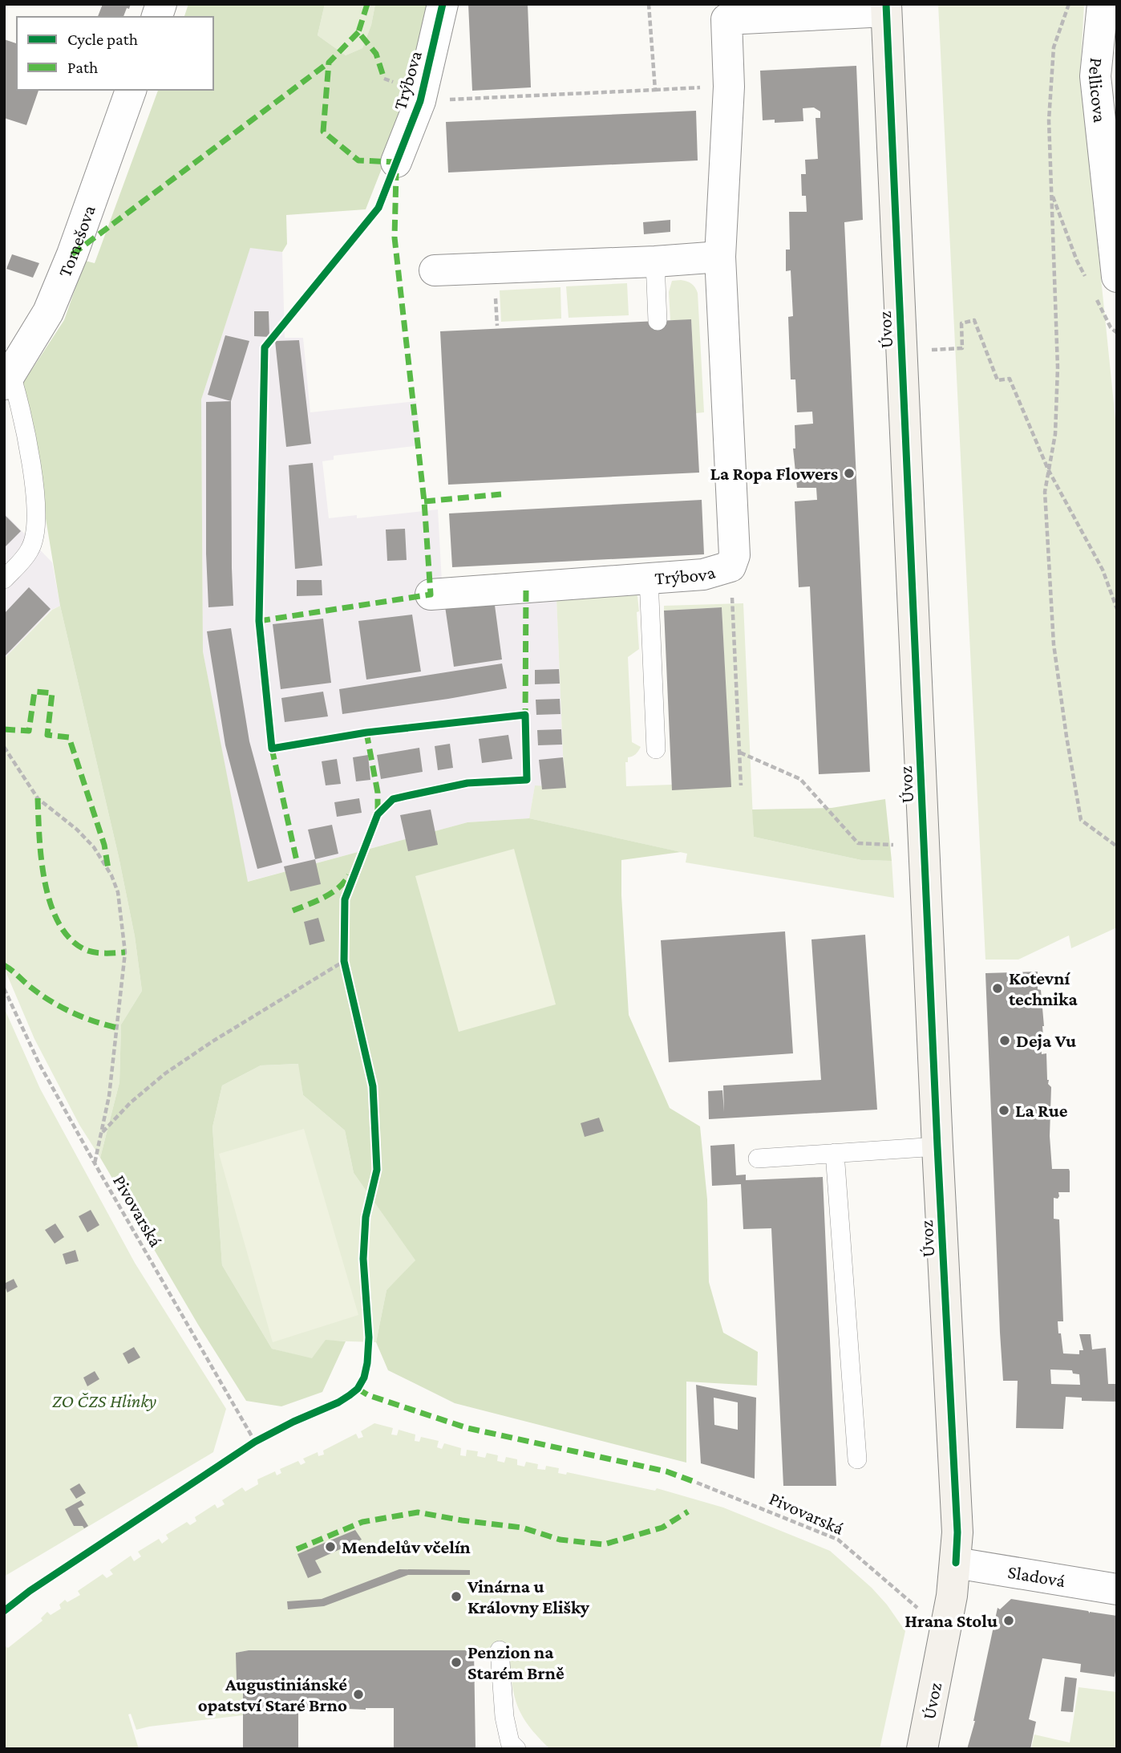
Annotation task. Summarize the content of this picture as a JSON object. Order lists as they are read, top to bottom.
{
  "streets": {
    "main road": ["Úvoz"],
    "street": [
      "Trýbova",
      "Pellicova",
      "Tomešova",
      "Sladová"
    ],
    "path": ["Pivovarská"]
  },
  "crossings": [
    ["Trýbova", "Úvoz"],
    ["Úvoz", "Sladová"]
  ],
  "parks": ["ZO ČZS Hlinky"],
  "places": [
    "La Ropa Flowers",
    "Kotevní technika",
    "Deja Vu",
    "La Rue",
    "Mendelův včelín",
    "Vinárna u Královny Elišky",
    "Hrana Stolu",
    "Penzion na Starém Brně",
    "Augustiniánské opatství Staré Brno"
  ],
  "legend": ["Cycle path", "Path"]
}
